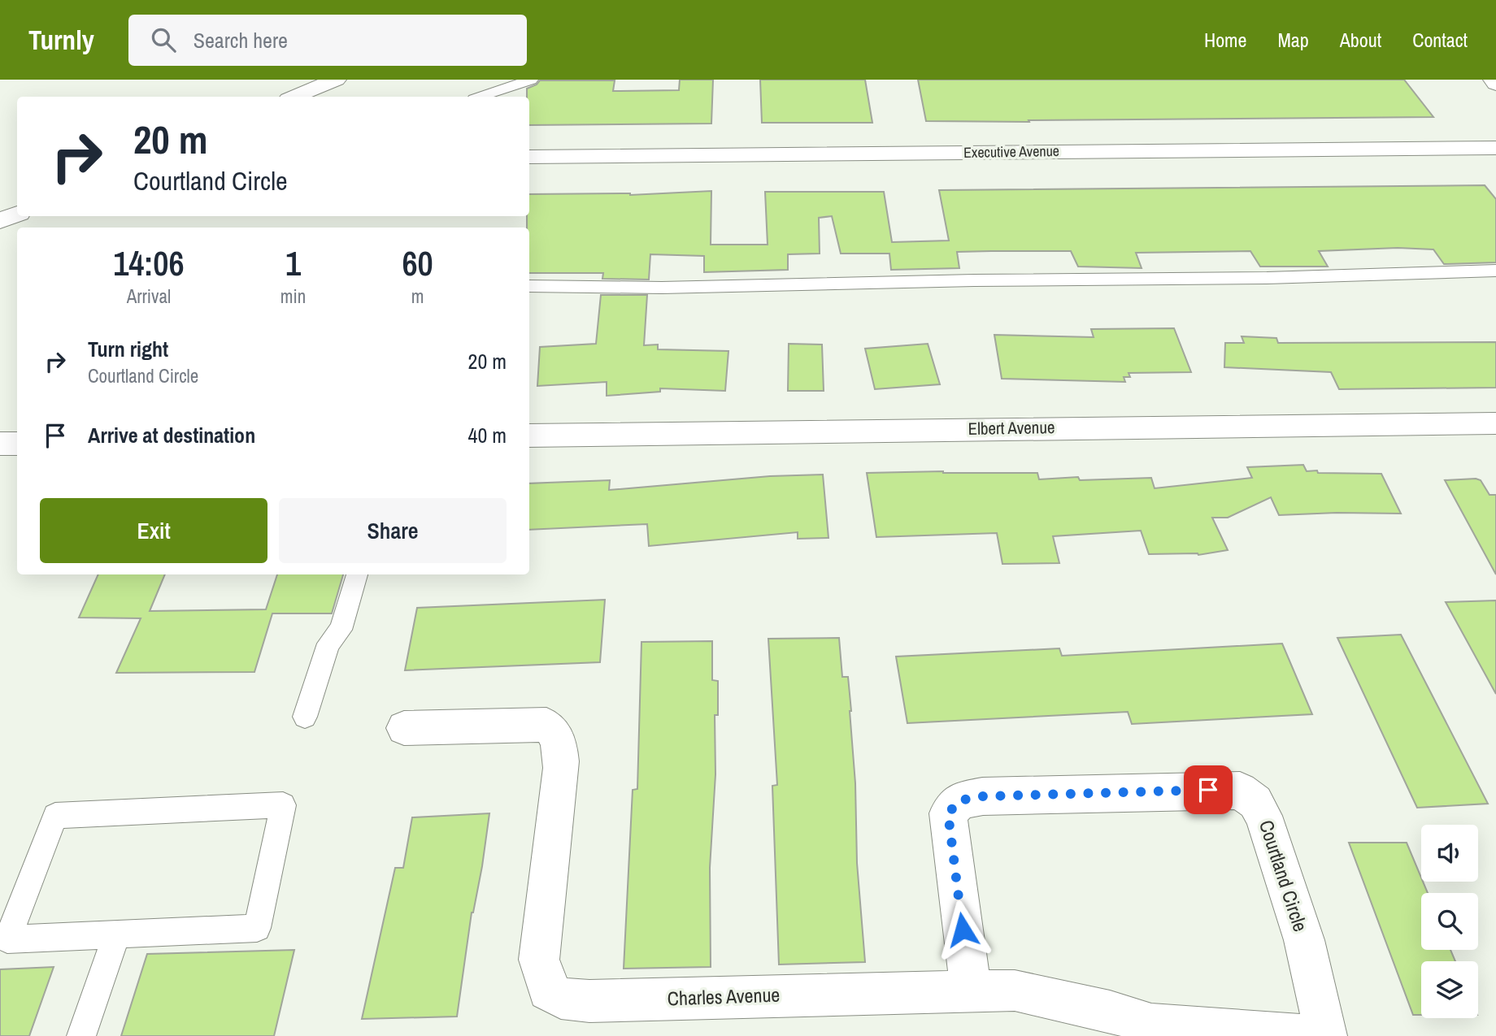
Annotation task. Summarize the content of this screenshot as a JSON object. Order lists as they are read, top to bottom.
{
  "streets": {
    "street": [
      "Executive Avenue",
      "Elbert Avenue",
      "Courtland Circle",
      "Charles Avenue"
    ]
  },
  "crossings": [
    ["Courtland Circle", "Charles Avenue"]
  ],
  "page": {
    "header": "Turnly",
    "search": "Search here",
    "nav": [
      "Home",
      "Map",
      "About",
      "Contact"
    ],
    "turn": ["20 m", "Courtland Circle"],
    "eta": [
      "14:06",
      "Arrival",
      "1",
      "min",
      "60",
      "m"
    ],
    "list": [
      {
        "name": "Turn right",
        "note": "Courtland Circle",
        "value": "20 m"
      },
      {
        "name": "Arrive at destination",
        "value": "40 m"
      }
    ],
    "buttons": ["Exit", "Share"]
  }
}
